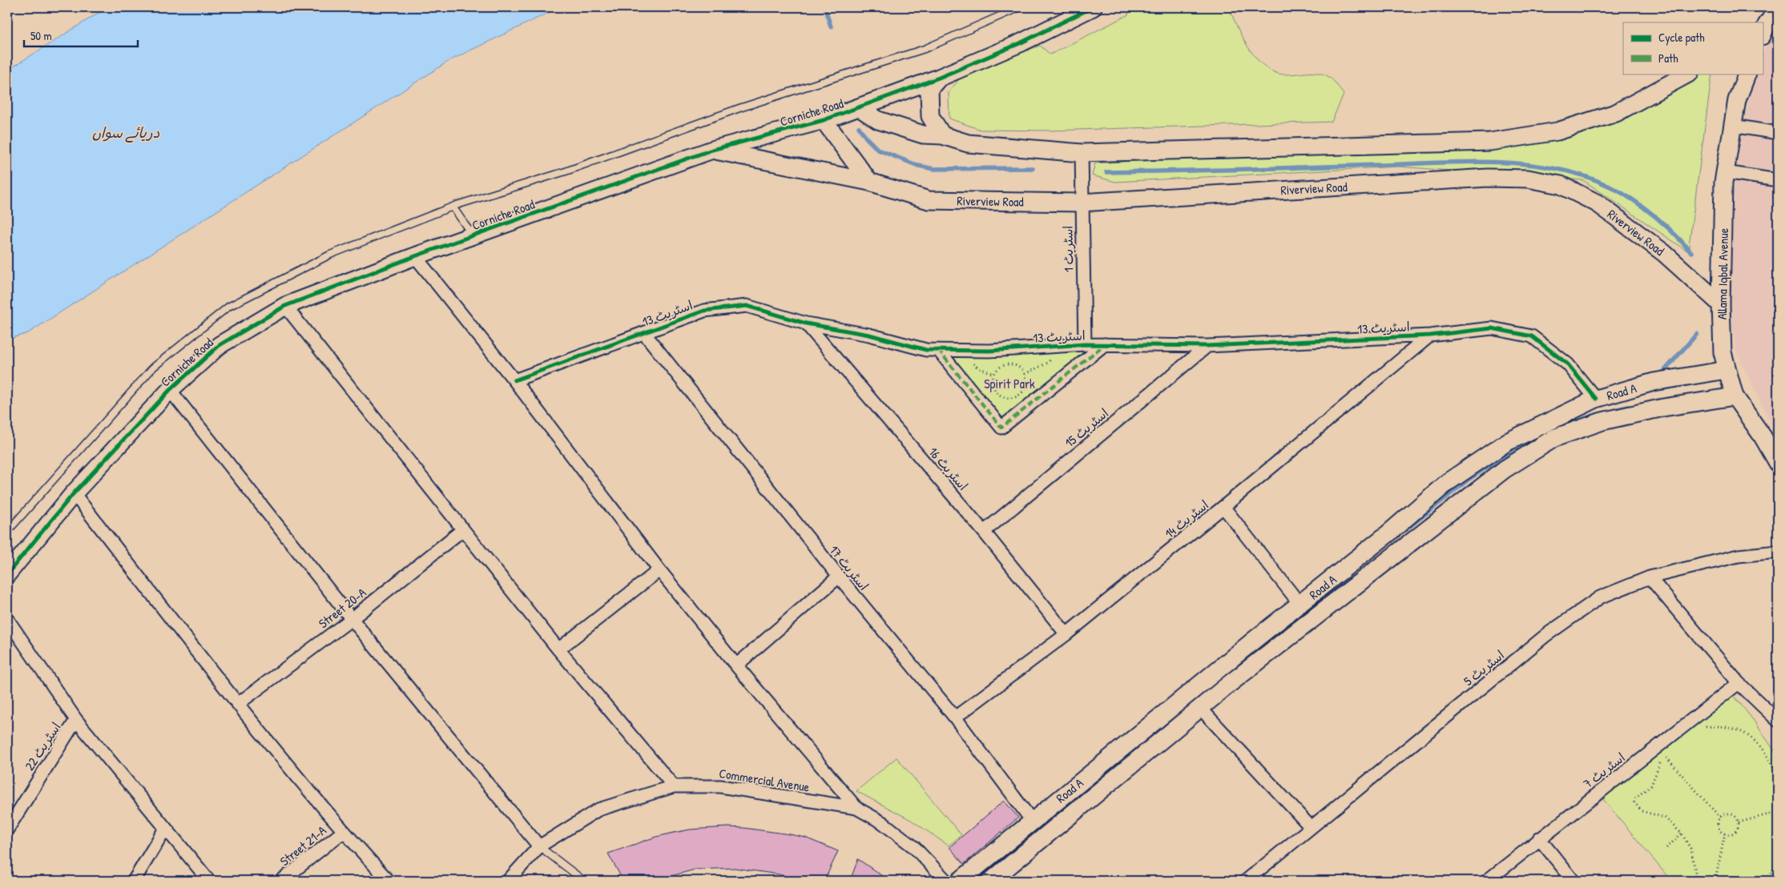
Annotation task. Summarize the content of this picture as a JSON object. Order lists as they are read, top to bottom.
{
  "streets": {
    "street": [
      "Corniche Road",
      "Riverview Road",
      "اسٹریٹ 1",
      "Allama Iqbal Avenue",
      "اسٹریٹ 13",
      "Road A",
      "اسٹریٹ 15",
      "اسٹریٹ 16",
      "اسٹریٹ 14",
      "اسٹریٹ 17",
      "Street 20-A",
      "اسٹریٹ 5",
      "اسٹریٹ 22",
      "اسٹریٹ 7",
      "Commercial Avenue",
      "Street 21-A"
    ]
  },
  "crossings": [
    ["Corniche Road", "Riverview Road"],
    ["Riverview Road", "اسٹریٹ 1"],
    ["Riverview Road", "Allama Iqbal Avenue"],
    ["اسٹریٹ 1", "اسٹریٹ 13"],
    ["Allama Iqbal Avenue", "Road A"],
    ["اسٹریٹ 13", "Road A"],
    ["اسٹریٹ 13", "اسٹریٹ 15"],
    ["اسٹریٹ 13", "اسٹریٹ 16"],
    ["اسٹریٹ 13", "اسٹریٹ 14"],
    ["اسٹریٹ 13", "اسٹریٹ 17"],
    ["Road A", "اسٹریٹ 17"],
    ["اسٹریٹ 15", "اسٹریٹ 16"],
    ["اسٹریٹ 16", "اسٹریٹ 14"],
    ["اسٹریٹ 14", "اسٹریٹ 17"]
  ],
  "water": ["دریائے سواں"],
  "parks": ["Spirit Park"],
  "legend": ["Cycle path", "Path"],
  "scale_bar": "50 m"
}
